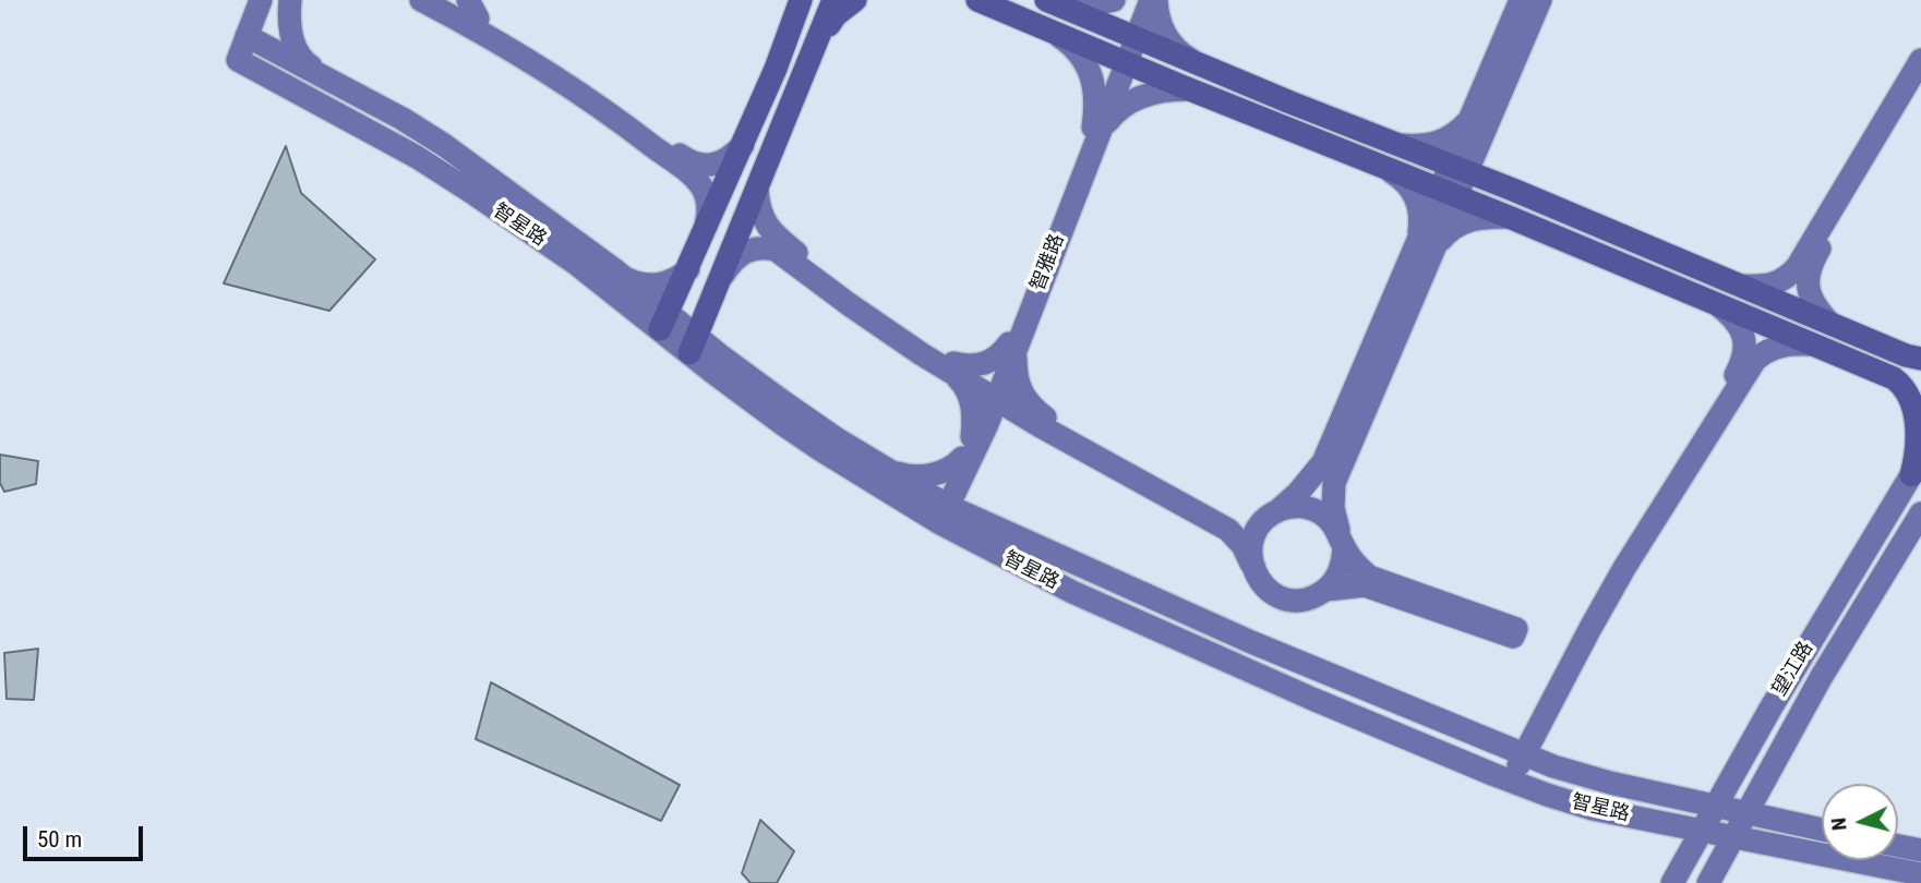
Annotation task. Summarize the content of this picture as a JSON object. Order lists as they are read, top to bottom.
{
  "streets": {
    "main road": ["智星路", "智雅路", "望江路"]
  },
  "crossings": [
    ["智星路", "智雅路"],
    ["智星路", "望江路"]
  ],
  "scale_bar": "50 m",
  "north": "left"
}
